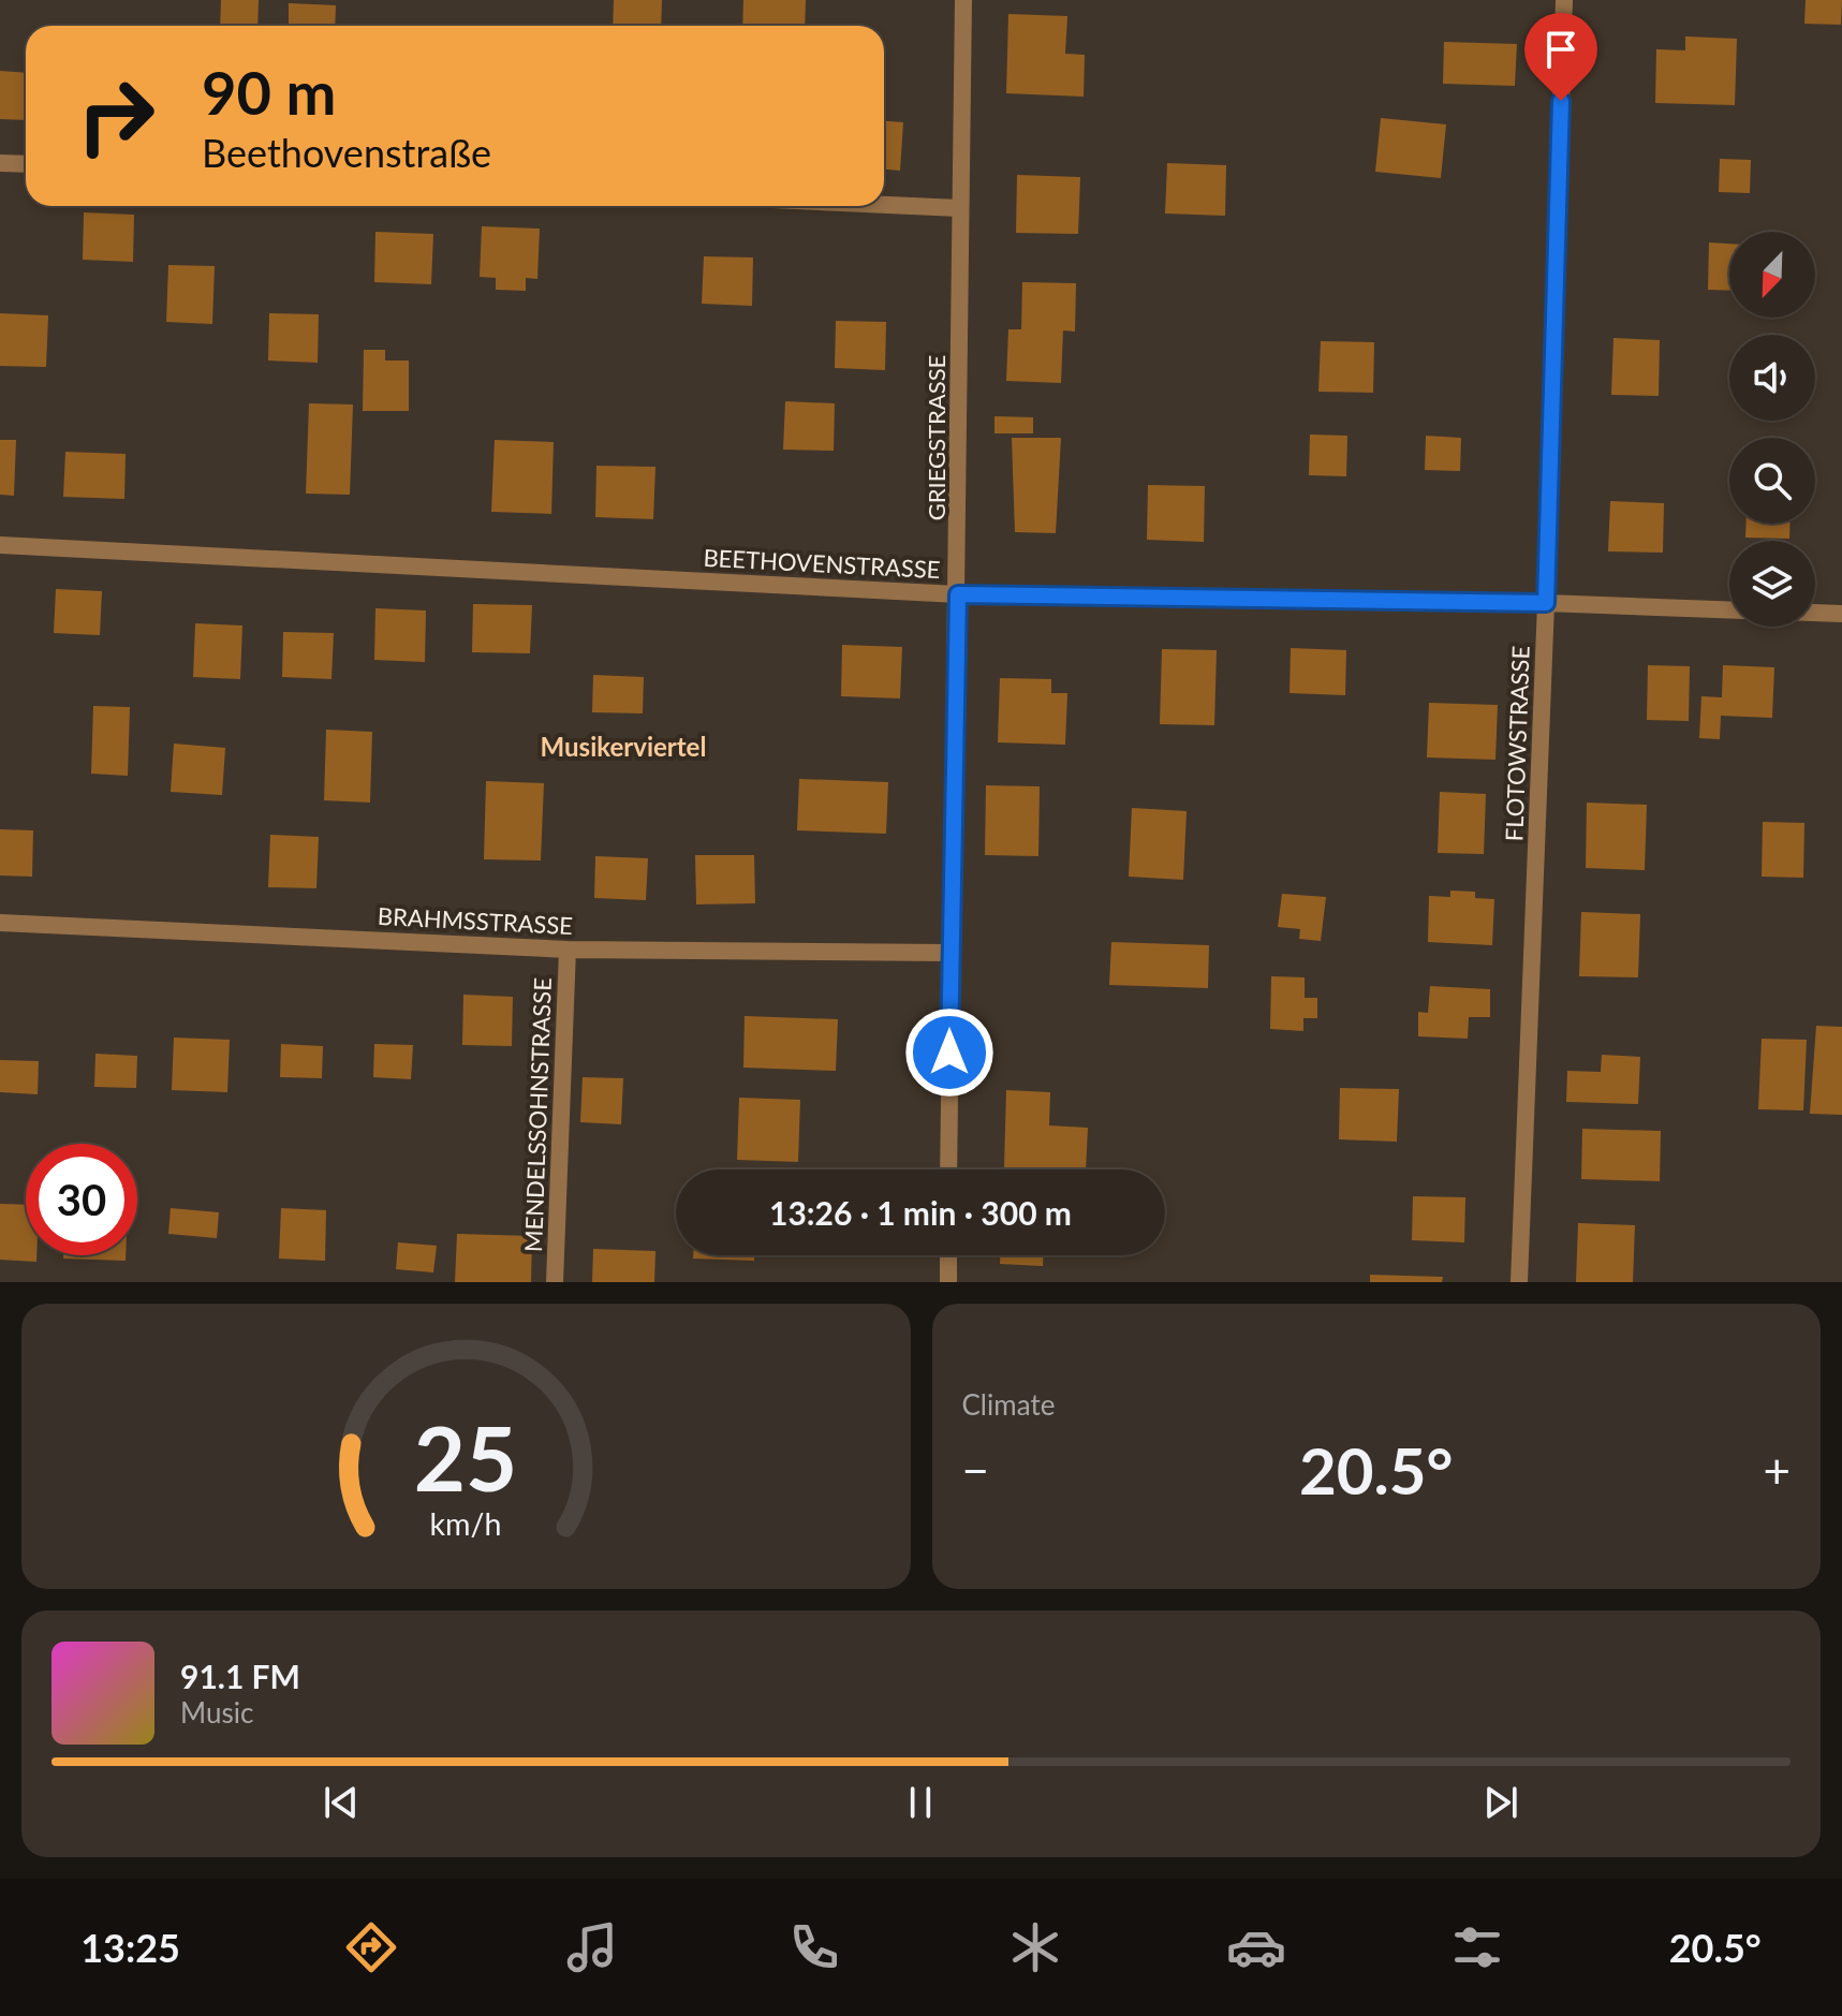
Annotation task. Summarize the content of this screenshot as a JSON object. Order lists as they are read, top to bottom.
{
  "streets": {
    "street": [
      "GRIEGSTRASSE",
      "BEETHOVENSTRASSE",
      "FLOTOWSTRASSE",
      "BRAHMSSTRASSE",
      "MENDELSSOHNSTRASSE"
    ]
  },
  "crossings": [
    ["GRIEGSTRASSE", "BEETHOVENSTRASSE"],
    ["GRIEGSTRASSE", "BRAHMSSTRASSE"],
    ["BEETHOVENSTRASSE", "FLOTOWSTRASSE"],
    ["BRAHMSSTRASSE", "MENDELSSOHNSTRASSE"]
  ],
  "districts": ["Musikerviertel"],
  "north": "bottom left",
  "page": {
    "turn": ["90 m", "Beethovenstraße"],
    "limit": "30",
    "trip": "13:26 · 1 min · 300 m",
    "tile": "Climate",
    "heat": ["−", "20.5°", "+"],
    "song": ["91.1 FM", "Music"],
    "tabs": ["13:25", "20.5°"],
    "gauge": ["25", "km/h"]
  }
}
